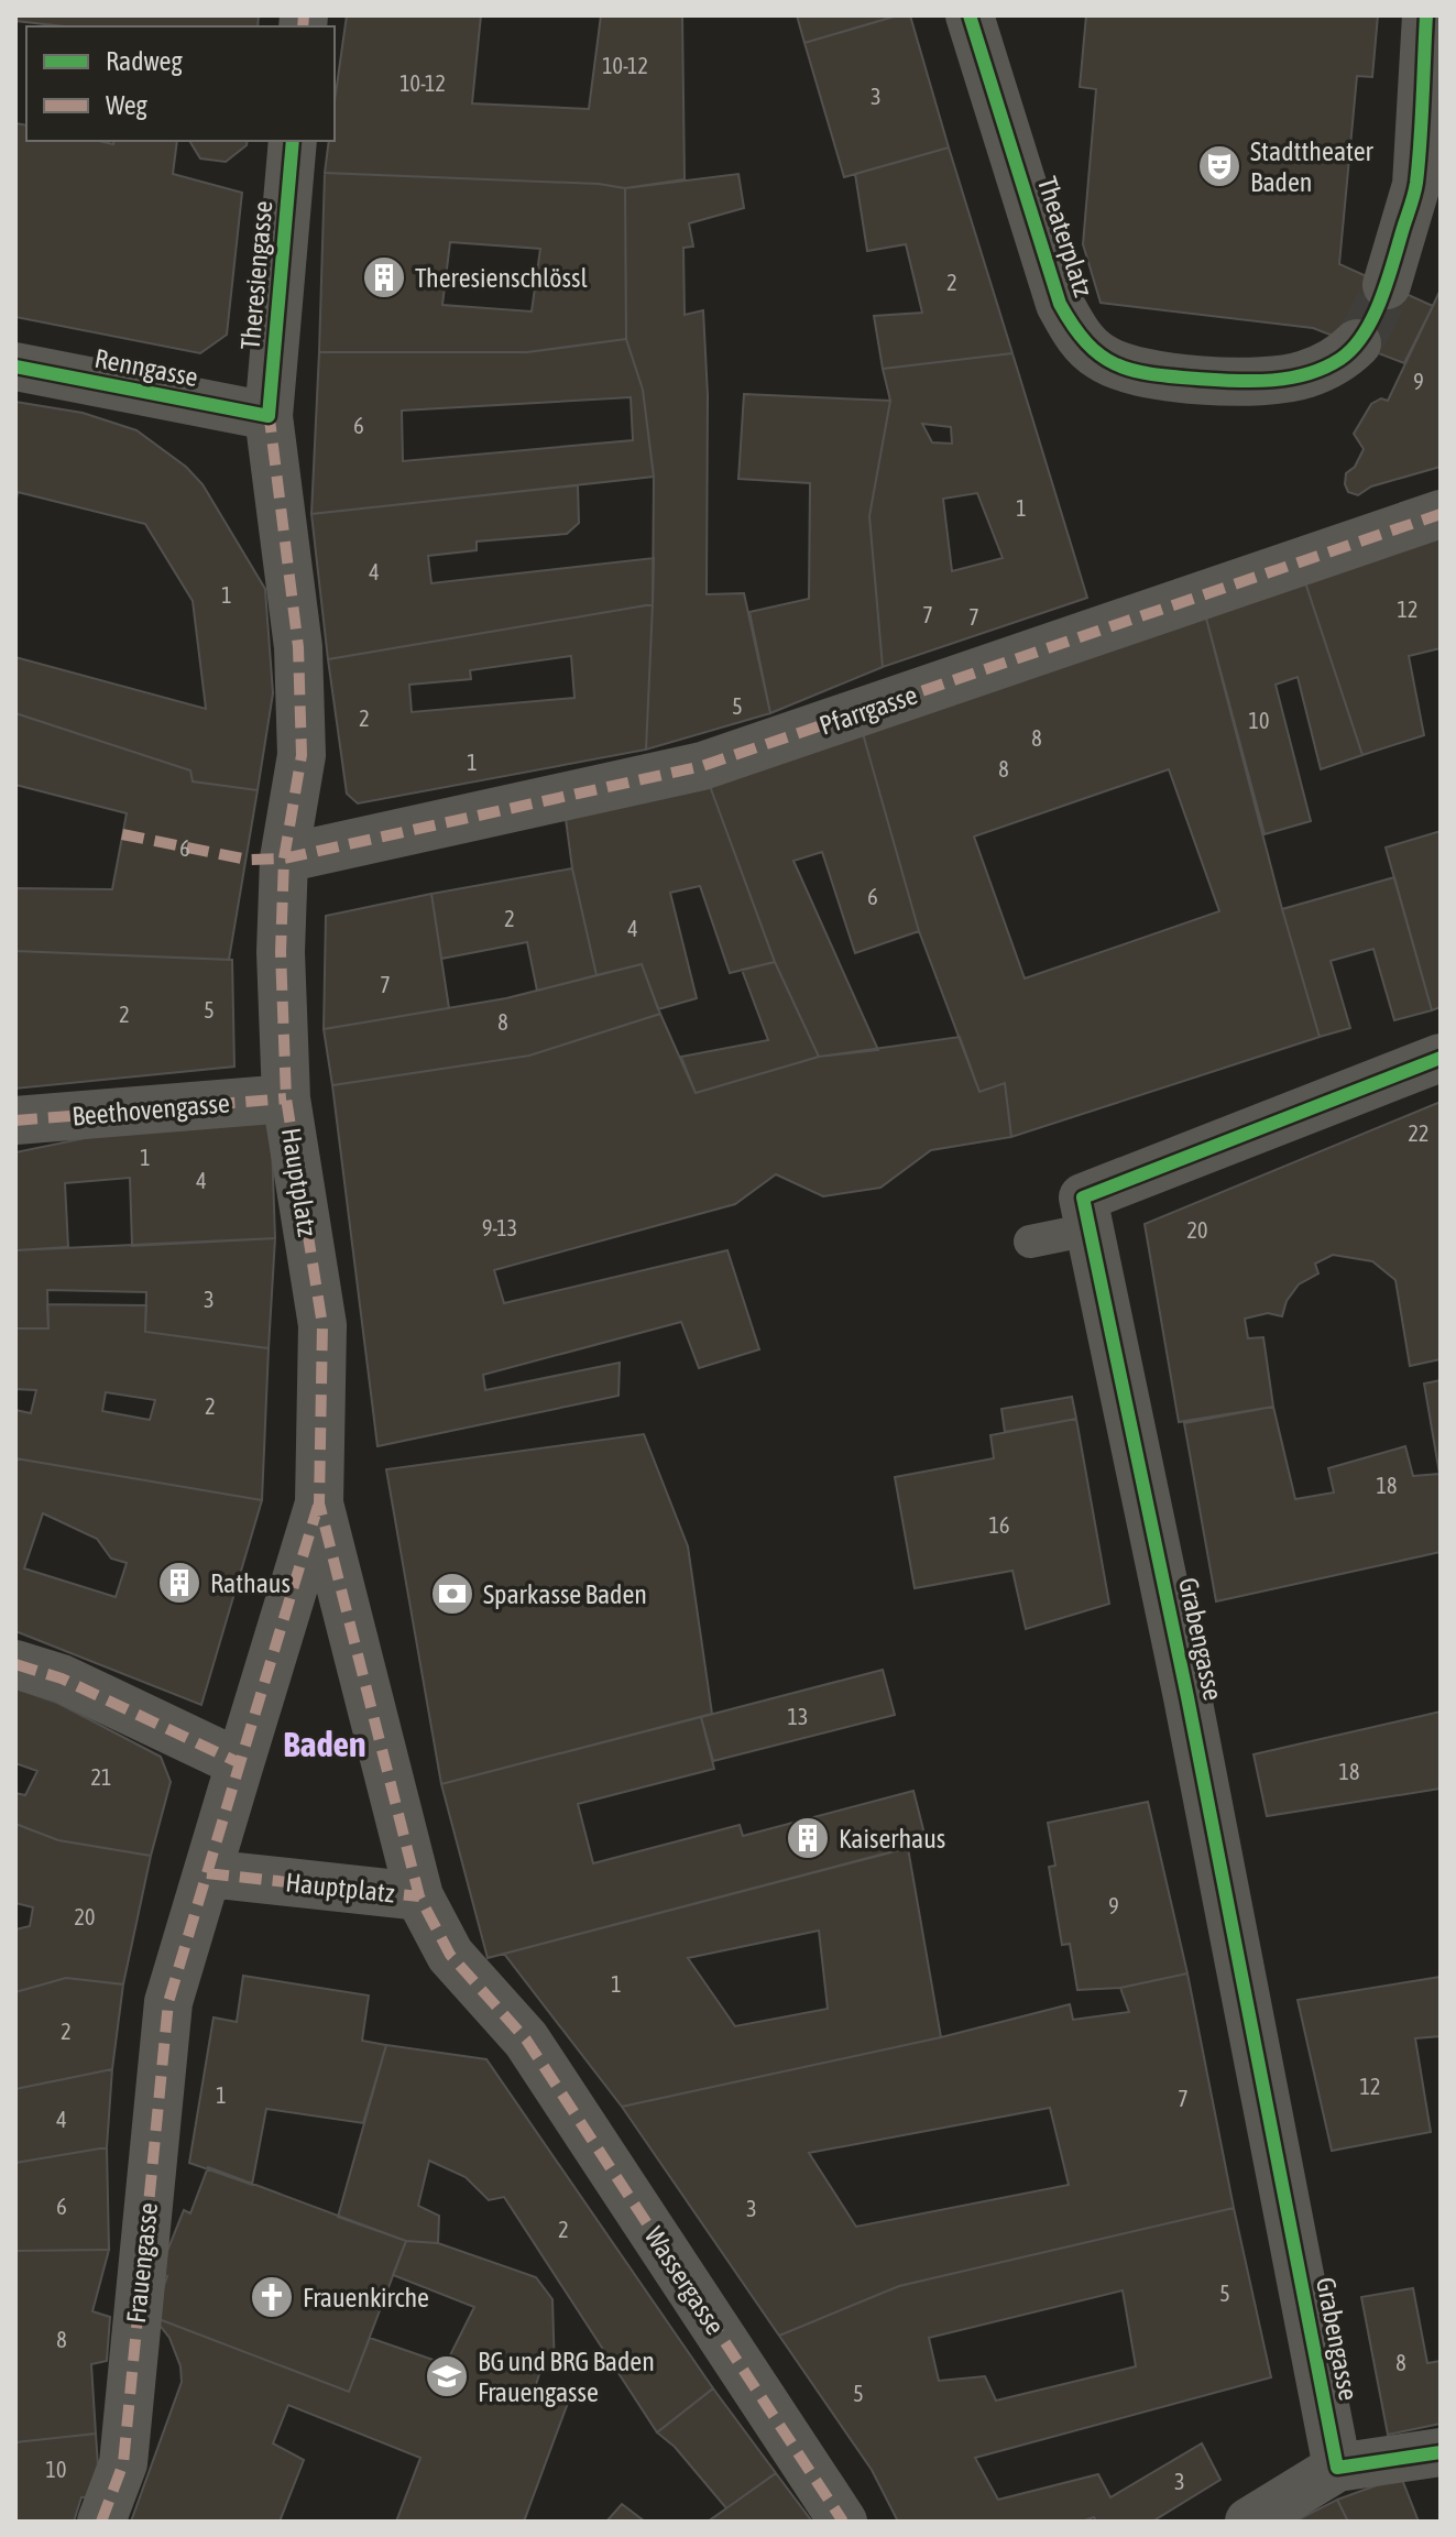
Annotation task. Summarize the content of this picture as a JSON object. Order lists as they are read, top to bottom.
{
  "streets": {
    "street": [
      "Theaterplatz",
      "Theresiengasse",
      "Renngasse",
      "Pfarrgasse",
      "Beethovengasse",
      "Hauptplatz",
      "Grabengasse",
      "Frauengasse",
      "Wassergasse"
    ]
  },
  "crossings": [
    ["Theresiengasse", "Renngasse"],
    ["Theresiengasse", "Pfarrgasse"],
    ["Theresiengasse", "Hauptplatz"],
    ["Pfarrgasse", "Hauptplatz"],
    ["Beethovengasse", "Hauptplatz"],
    ["Hauptplatz", "Frauengasse"],
    ["Hauptplatz", "Wassergasse"]
  ],
  "districts": ["Baden"],
  "places": {
    "theatre": ["Stadttheater Baden"],
    "building": ["Theresienschlössl", "Rathaus", "Kaiserhaus"],
    "bank": ["Sparkasse Baden"],
    "church": ["Frauenkirche"],
    "school or university": ["BG und BRG Baden Frauengasse"]
  },
  "house_numbers": [
    "10-12",
    "10-12",
    "3",
    "2",
    "9",
    "6",
    "1",
    "4",
    "1",
    "12",
    "7",
    "7",
    "5",
    "2",
    "10",
    "8",
    "1",
    "8",
    "6",
    "6",
    "2",
    "4",
    "7",
    "5",
    "2",
    "8",
    "22",
    "1",
    "4",
    "9-13",
    "20",
    "3",
    "2",
    "18",
    "16",
    "13",
    "18",
    "21",
    "9",
    "20",
    "1",
    "2",
    "12",
    "1",
    "7",
    "4",
    "6",
    "3",
    "2",
    "5",
    "8",
    "8",
    "5",
    "10",
    "3"
  ],
  "legend": ["Radweg", "Weg"]
}
